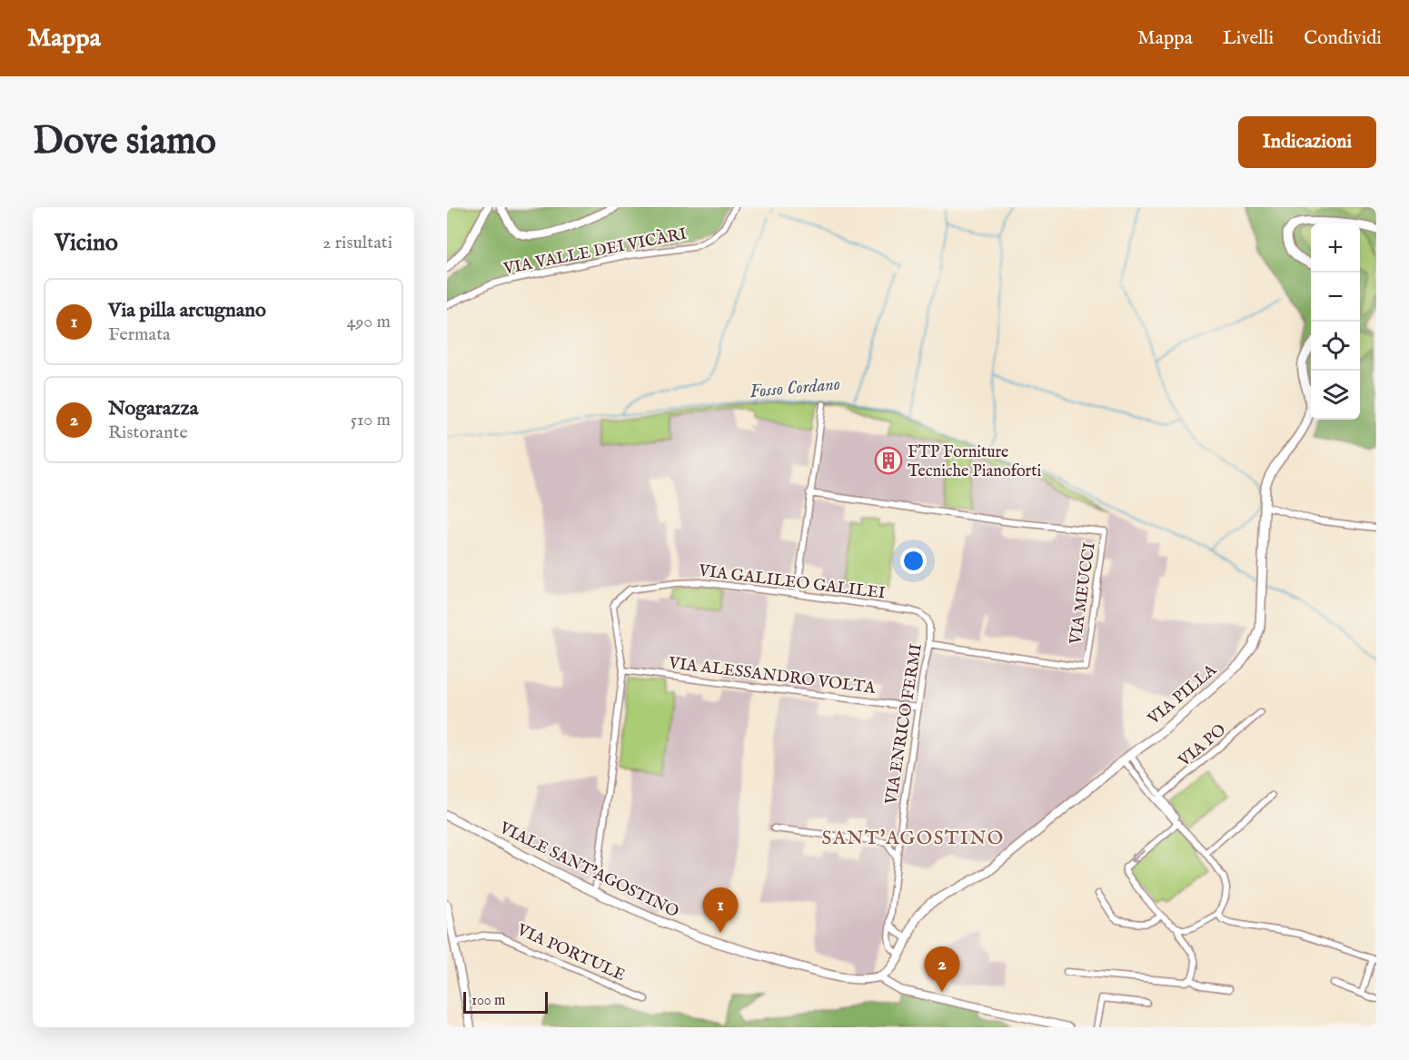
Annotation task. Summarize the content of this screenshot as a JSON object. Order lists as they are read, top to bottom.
{
  "streets": {
    "main road": ["VIA PILLA", "VIALE SANT'AGOSTINO"],
    "street": [
      "VIA VALLE DEI VICÀRI",
      "VIA GALILEO GALILEI",
      "VIA MEUCCI",
      "VIA ALESSANDRO VOLTA",
      "VIA ENRICO FERMI",
      "VIA PO",
      "VIA PORTULE"
    ]
  },
  "crossings": [
    ["VIA GALILEO GALILEI", "VIA ALESSANDRO VOLTA"],
    ["VIA GALILEO GALILEI", "VIA ENRICO FERMI"],
    ["VIA MEUCCI", "VIA ENRICO FERMI"],
    ["VIA ALESSANDRO VOLTA", "VIA ENRICO FERMI"],
    ["VIA PILLA", "VIA ENRICO FERMI"],
    ["VIA PILLA", "VIALE SANT'AGOSTINO"]
  ],
  "districts": ["SANT'AGOSTINO"],
  "water": ["Fosso Cordano"],
  "places": {
    "building": ["FTP Forniture Tecniche Pianoforti"]
  },
  "scale_bar": "100 m",
  "page": {
    "header": "Mappa",
    "nav": ["Mappa", "Livelli", "Condividi"],
    "buttons": "Indicazioni",
    "title": "Dove siamo",
    "heading": ["Vicino", "2 risultati"],
    "map_buttons": ["+", "−"],
    "list": [
      {
        "mark": "1",
        "name": "Via pilla arcugnano",
        "note": "Fermata",
        "value": "490 m"
      },
      {
        "mark": "2",
        "name": "Nogarazza",
        "note": "Ristorante",
        "value": "510 m"
      }
    ],
    "pins": ["1", "2"],
    "scale": "100 m"
  }
}
